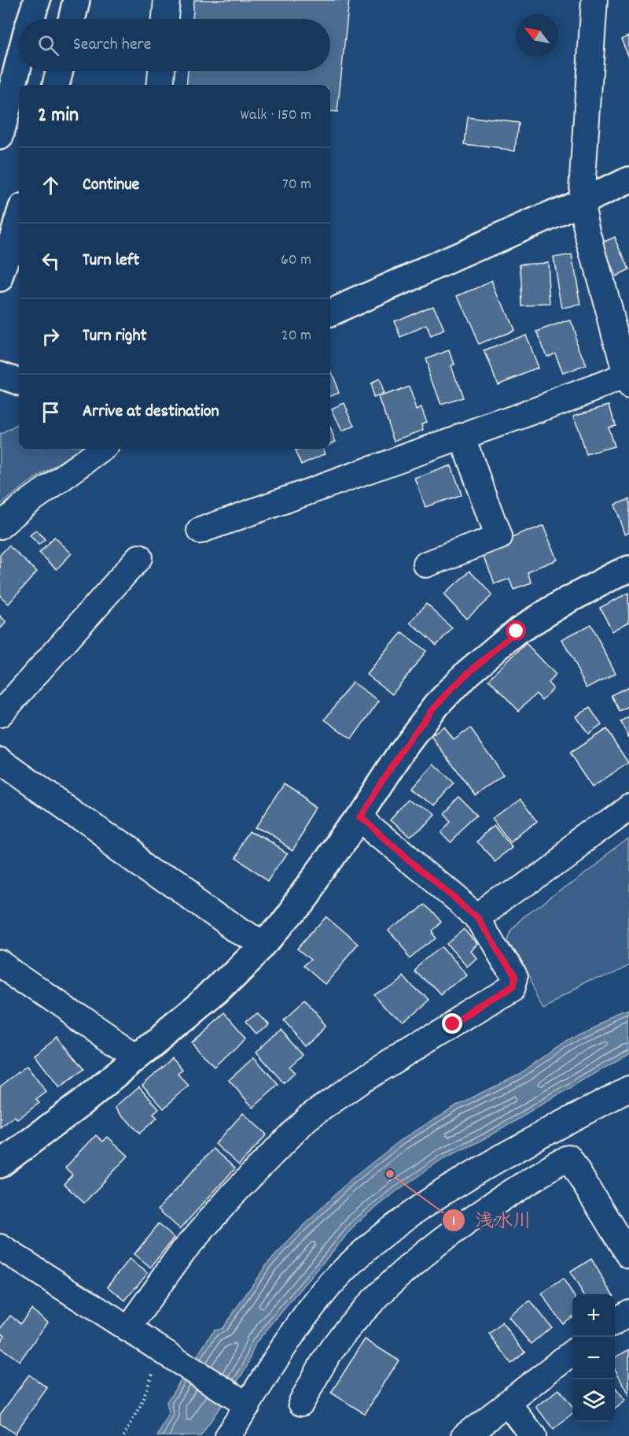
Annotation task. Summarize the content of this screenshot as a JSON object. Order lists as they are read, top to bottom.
{
  "places": ["浅水川"],
  "north": "top left",
  "page": {
    "search": "Search here",
    "heading": ["2 min", "Walk · 150 m"],
    "list": [
      ["Continue", "70 m"],
      ["Turn left", "60 m"],
      ["Turn right", "20 m"],
      "Arrive at destination"
    ],
    "map_buttons": ["+", "−"]
  }
}
